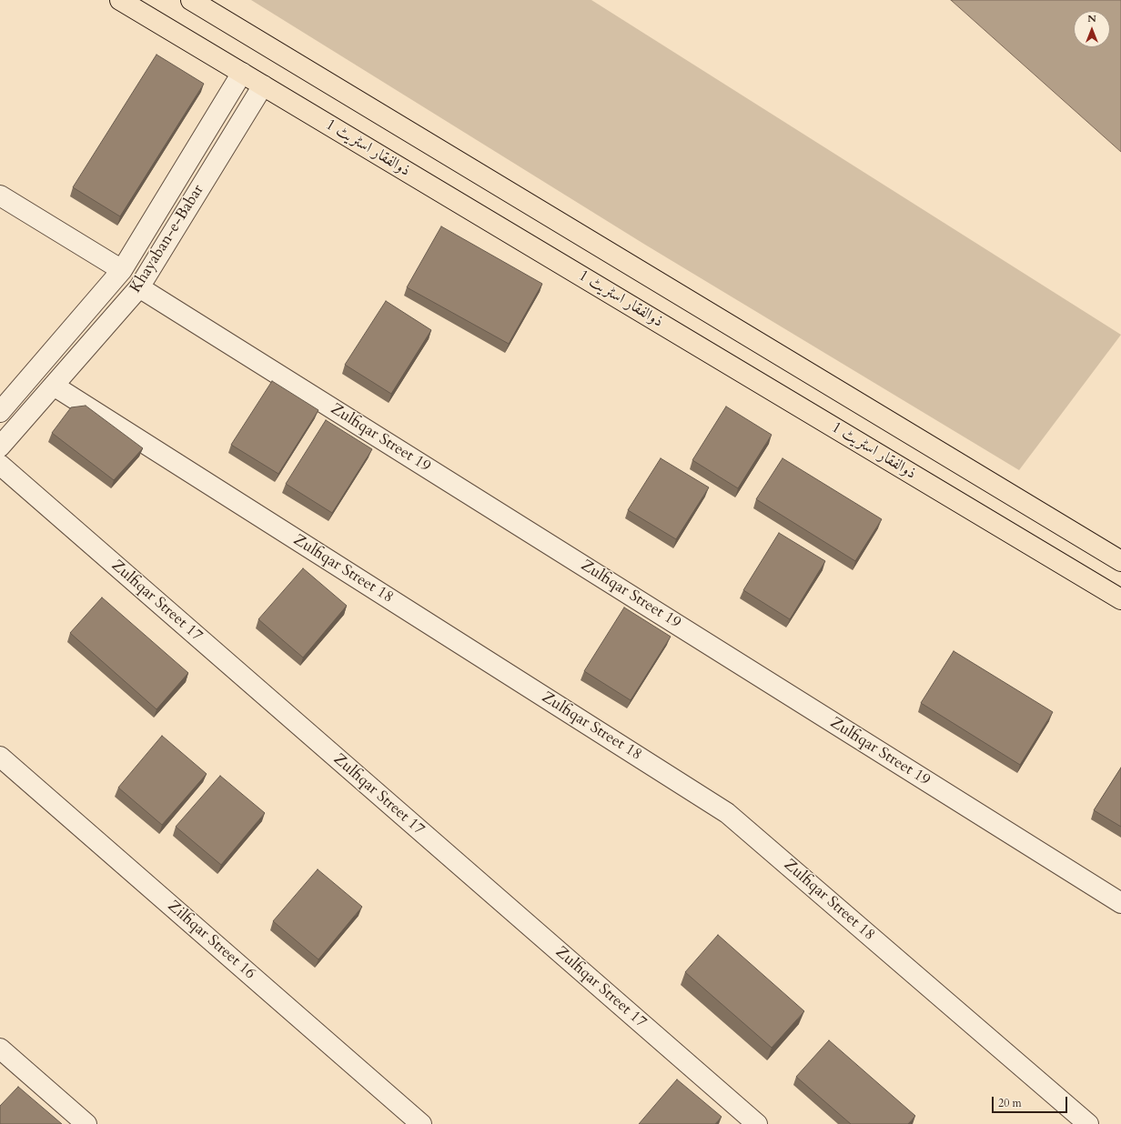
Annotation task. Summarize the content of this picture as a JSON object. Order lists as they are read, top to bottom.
{
  "streets": {
    "main road": ["ذوالفقار اسٹریٹ 1"],
    "street": [
      "Khayaban-e-Babar",
      "Zulfiqar Street 19",
      "Zulfiqar Street 18",
      "Zulfiqar Street 17",
      "Zilfiqar Street 16"
    ]
  },
  "crossings": [
    ["ذوالفقار اسٹریٹ 1", "Khayaban-e-Babar"],
    ["Khayaban-e-Babar", "Zulfiqar Street 19"],
    ["Khayaban-e-Babar", "Zulfiqar Street 18"]
  ],
  "scale_bar": "20 m",
  "north": "top"
}
